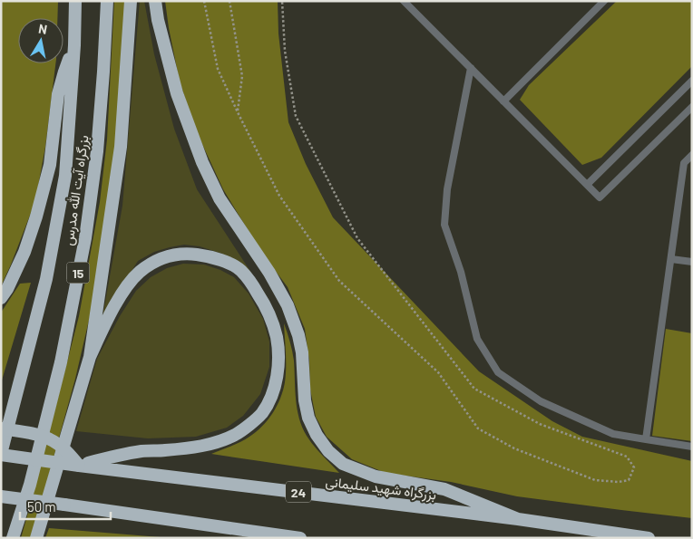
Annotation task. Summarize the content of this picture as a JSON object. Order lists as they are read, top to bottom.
{
  "streets": {
    "highway": [
      "بزرگراه آیت الله مدرس",
      "15",
      "بزرگراه شهید سلیمانی",
      "24"
    ]
  },
  "crossings": [
    ["بزرگراه آیت الله مدرس", "بزرگراه شهید سلیمانی"]
  ],
  "scale_bar": "50 m",
  "north": "top"
}
